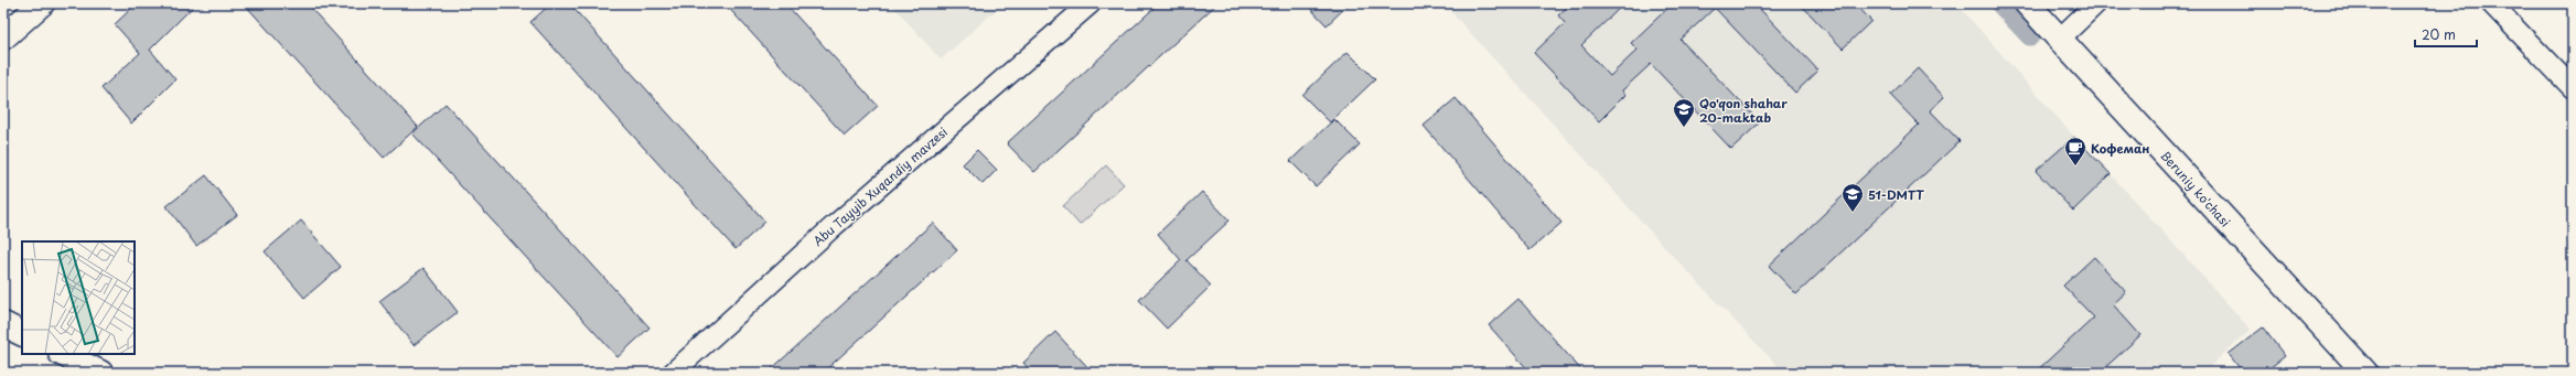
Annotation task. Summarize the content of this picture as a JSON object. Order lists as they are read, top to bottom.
{
  "streets": {
    "main road": ["Beruniy ko'chasi"],
    "street": ["Abu Tayyib Xuqandiy mavzesi"]
  },
  "places": {
    "school or university": ["Qo'qon shahar 20-maktab", "51-DMTT"],
    "cafe": ["Кофеман"]
  },
  "scale_bar": "20 m"
}
